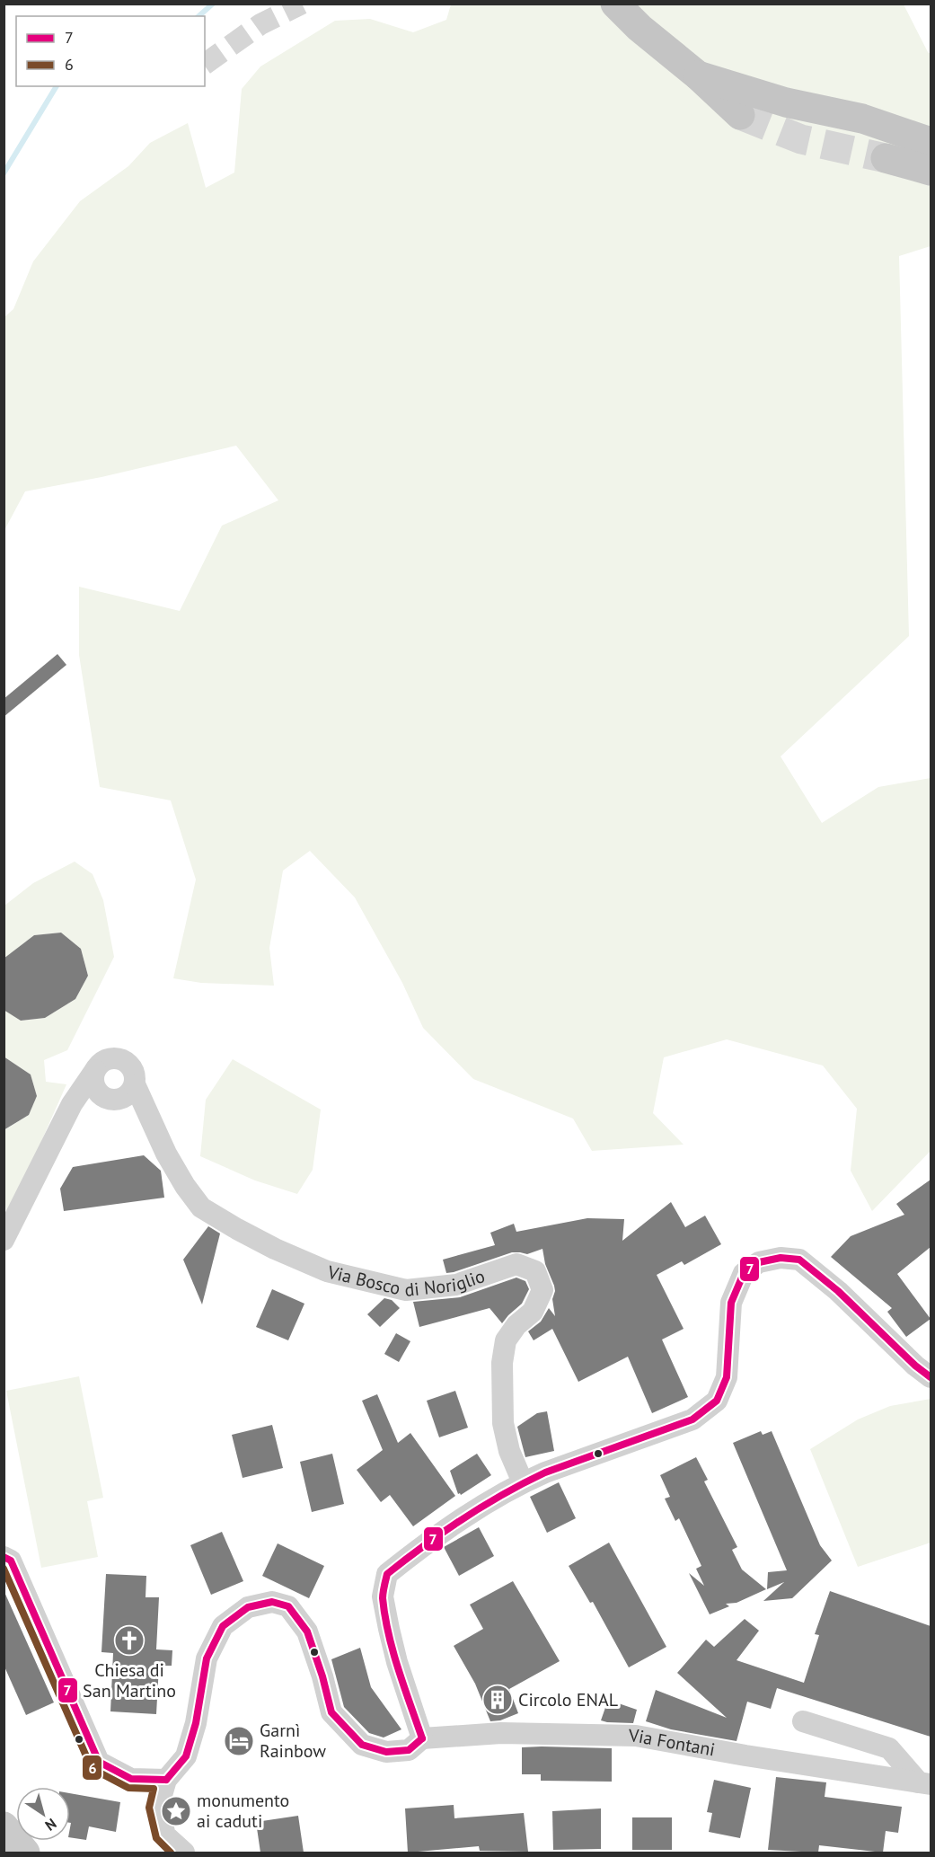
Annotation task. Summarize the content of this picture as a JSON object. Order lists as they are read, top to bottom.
{
  "streets": {
    "street": ["Via Bosco di Noriglio", "Via Fontani"]
  },
  "places": {
    "church": ["Chiesa di San Martino"],
    "building": ["Circolo ENAL"],
    "hotel": ["Garnì Rainbow"],
    "place": ["monumento ai caduti"]
  },
  "lines": ["transit line 7", "transit line 6"],
  "legend": ["7", "6"],
  "north": "bottom right"
}
